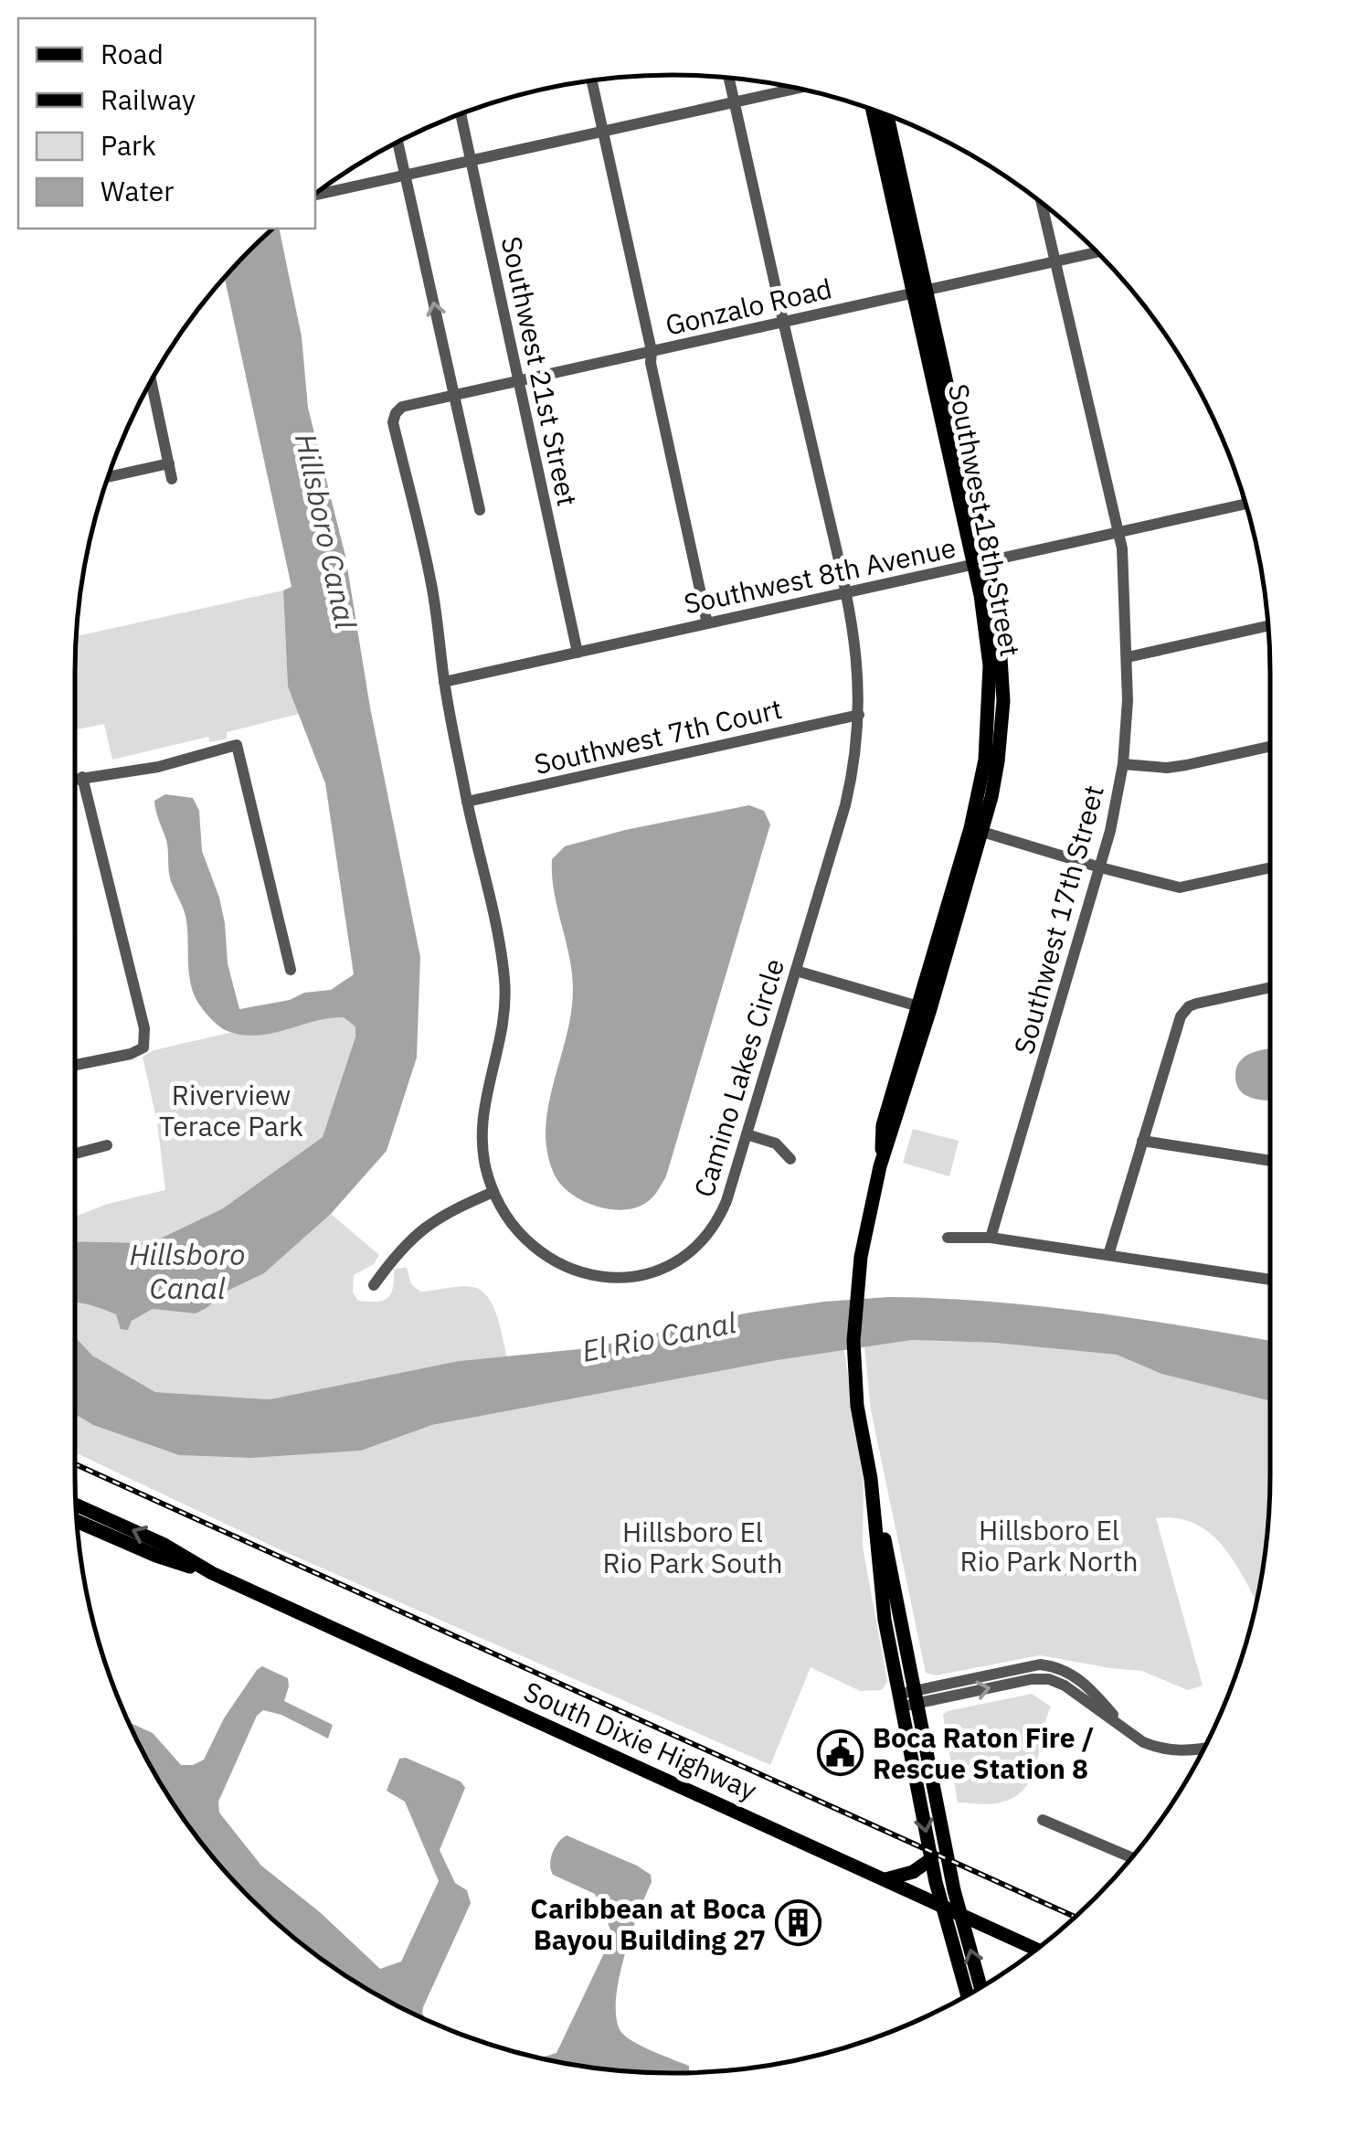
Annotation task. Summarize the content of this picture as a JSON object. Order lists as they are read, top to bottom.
{
  "streets": {
    "main road": ["Southwest 18th Street", "South Dixie Highway"],
    "street": [
      "Gonzalo Road",
      "Southwest 21st Street",
      "Southwest 8th Avenue",
      "Southwest 7th Court",
      "Southwest 17th Street",
      "Camino Lakes Circle"
    ]
  },
  "crossings": [
    ["Gonzalo Road", "Southwest 21st Street"],
    ["Gonzalo Road", "Southwest 18th Street"],
    ["Gonzalo Road", "Southwest 17th Street"],
    ["Gonzalo Road", "Camino Lakes Circle"],
    ["Southwest 21st Street", "Southwest 8th Avenue"],
    ["Southwest 18th Street", "Southwest 8th Avenue"],
    ["Southwest 18th Street", "South Dixie Highway"],
    ["Southwest 8th Avenue", "Southwest 17th Street"],
    ["Southwest 8th Avenue", "Camino Lakes Circle"],
    ["Southwest 7th Court", "Camino Lakes Circle"]
  ],
  "water": ["Hillsboro Canal", "El Rio Canal"],
  "parks": ["Riverview Terace Park", "Hillsboro El Rio Park North", "Hillsboro El Rio Park South"],
  "places": {
    "public building": ["Boca Raton Fire / Rescue Station 8"],
    "building": ["Caribbean at Boca Bayou Building 27"]
  },
  "legend": [
    "Road",
    "Railway",
    "Park",
    "Water"
  ]
}
